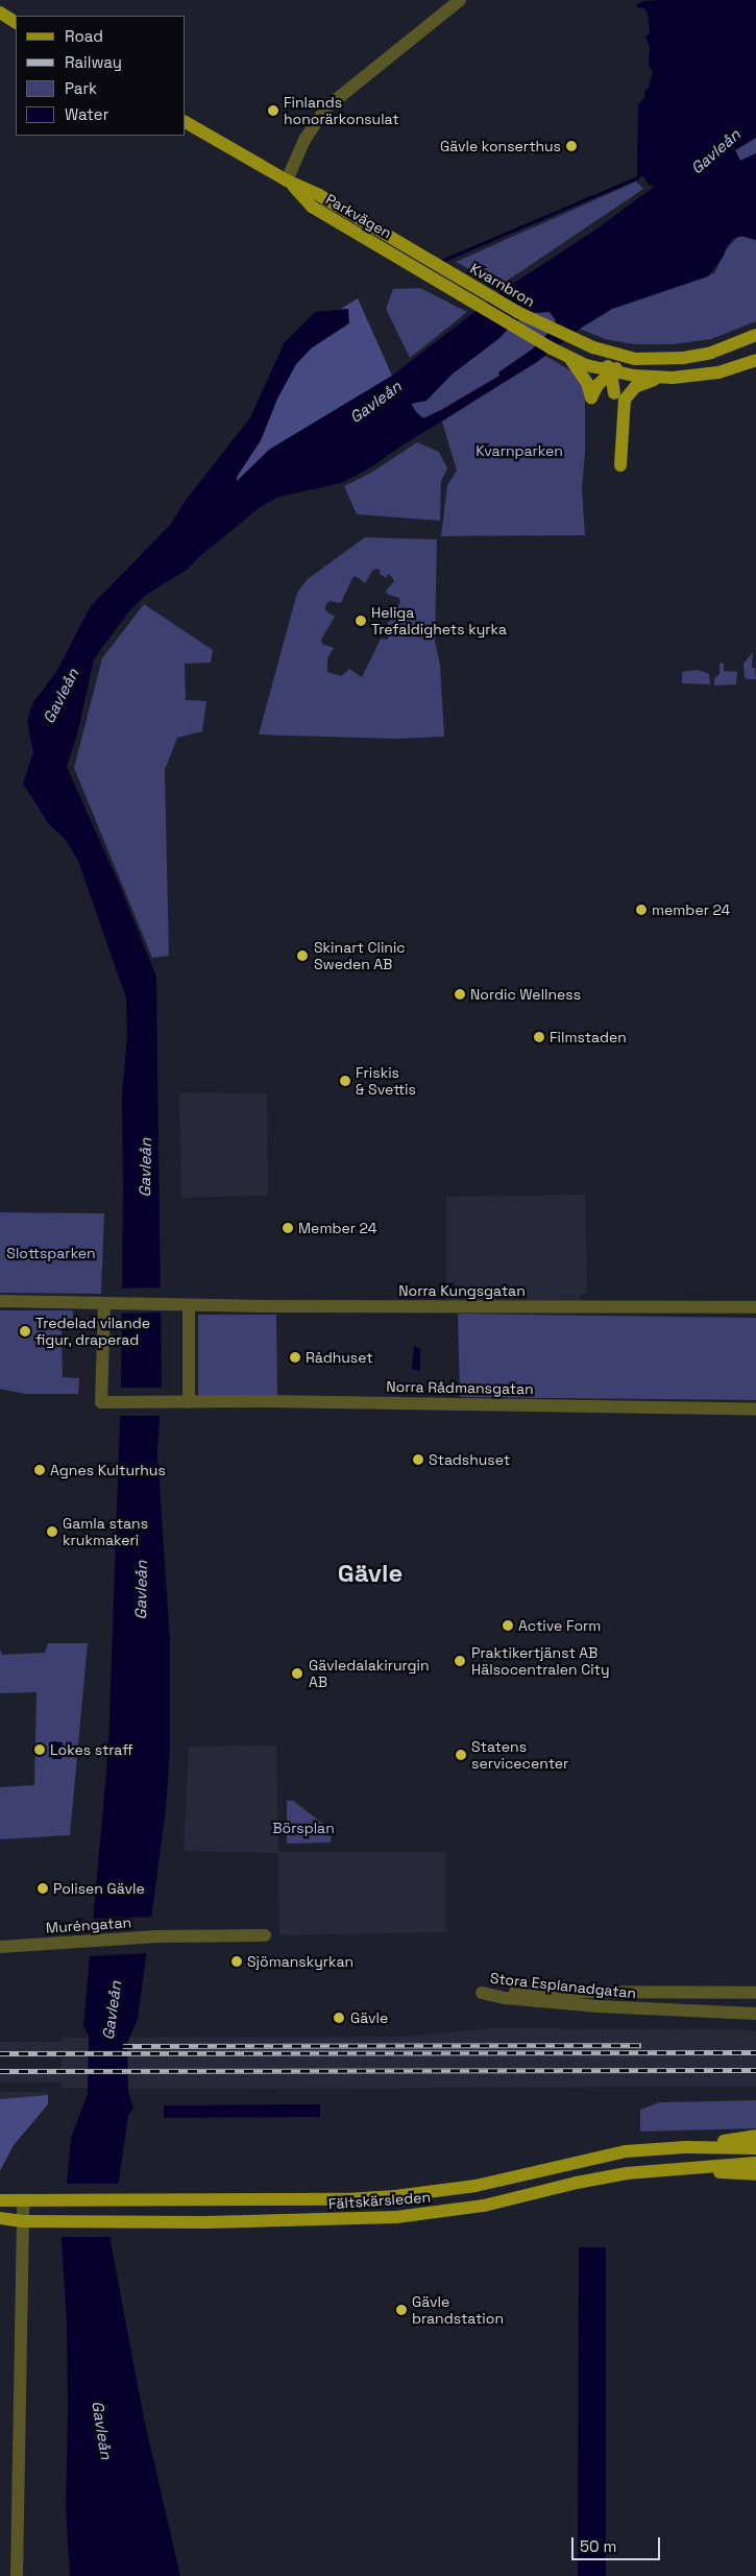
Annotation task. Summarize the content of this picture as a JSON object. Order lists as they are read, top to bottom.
{
  "streets": {
    "main road": ["Parkvägen", "Kvarnbron", "Fältskärsleden"],
    "street": [
      "Norra Kungsgatan",
      "Norra Rådmansgatan",
      "Muréngatan",
      "Stora Esplanadgatan"
    ]
  },
  "crossings": [
    ["Parkvägen", "Kvarnbron"],
    ["Norra Kungsgatan", "Norra Rådmansgatan"]
  ],
  "districts": ["Gävle"],
  "water": ["Gavleån"],
  "parks": ["Kvarnparken", "Slottsparken", "Börsplan"],
  "places": [
    "Finlands honorärkonsulat",
    "Gävle konserthus",
    "Heliga Trefaldighets kyrka",
    "member 24",
    "Skinart Clinic Sweden AB",
    "Nordic Wellness",
    "Filmstaden",
    "Friskis & Svettis",
    "Member 24",
    "Tredelad vilande figur, draperad",
    "Rådhuset",
    "Stadshuset",
    "Agnes Kulturhus",
    "Gamla stans krukmakeri",
    "Active Form",
    "Praktikertjänst AB Hälsocentralen City",
    "Gävledalakirurgin AB",
    "Lokes straff",
    "Statens servicecenter",
    "Polisen Gävle",
    "Sjömanskyrkan",
    "Gävle",
    "Gävle brandstation"
  ],
  "legend": [
    "Road",
    "Railway",
    "Park",
    "Water"
  ],
  "scale_bar": "50 m"
}
